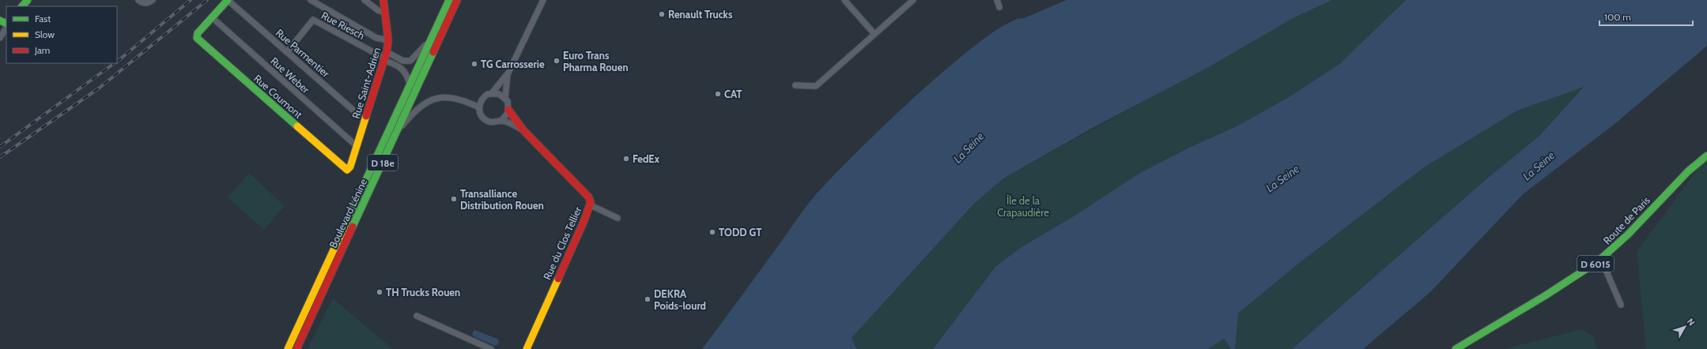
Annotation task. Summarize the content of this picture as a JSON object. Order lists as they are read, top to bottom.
{
  "streets": {
    "main road": [
      "Rue Saint-Adrien",
      "Rue Coumont",
      "D 18e",
      "Boulevard Lénine",
      "Route de Paris",
      "Rue du Clos Tellier",
      "D 6015"
    ],
    "street": ["Rue Riesch", "Rue Parmentier", "Rue Weber"]
  },
  "crossings": [
    ["Rue Riesch", "Rue Parmentier"],
    ["Rue Riesch", "Rue Saint-Adrien"],
    ["Rue Parmentier", "Rue Saint-Adrien"],
    ["Rue Weber", "Rue Saint-Adrien"],
    ["Rue Weber", "Rue Coumont"],
    ["Rue Saint-Adrien", "Rue Coumont"]
  ],
  "water": ["La Seine"],
  "parks": ["Île de la Crapaudière"],
  "places": [
    "Renault Trucks",
    "Euro Trans Pharma Rouen",
    "TG Carrosserie",
    "CAT",
    "FedEx",
    "Transalliance Distribution Rouen",
    "TODD GT",
    "TH Trucks Rouen",
    "DEKRA Poids-lourd"
  ],
  "legend": ["Fast", "Slow", "Jam"],
  "scale_bar": "100 m",
  "north": "top right"
}
